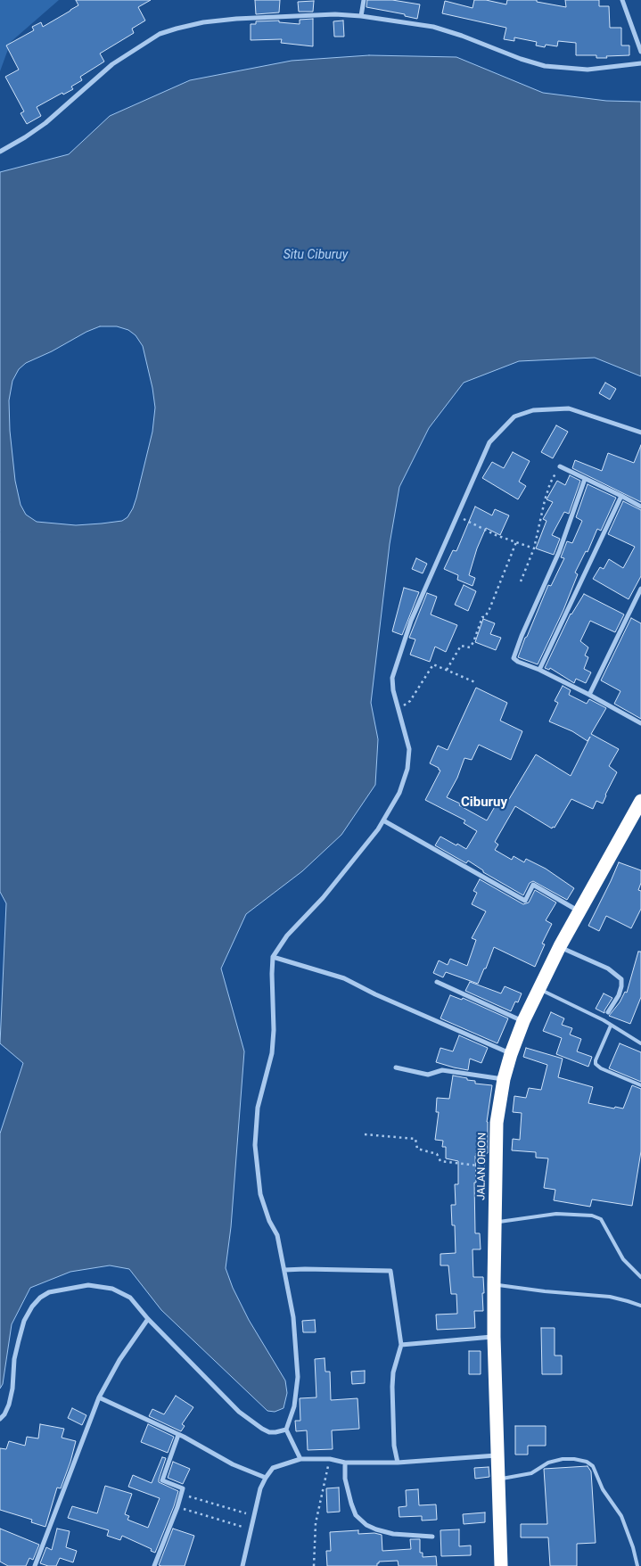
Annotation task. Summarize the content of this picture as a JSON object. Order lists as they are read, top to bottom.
{
  "streets": {
    "highway": ["JALAN ORION"]
  },
  "districts": ["Ciburuy"],
  "water": ["Situ Ciburuy"]
}
